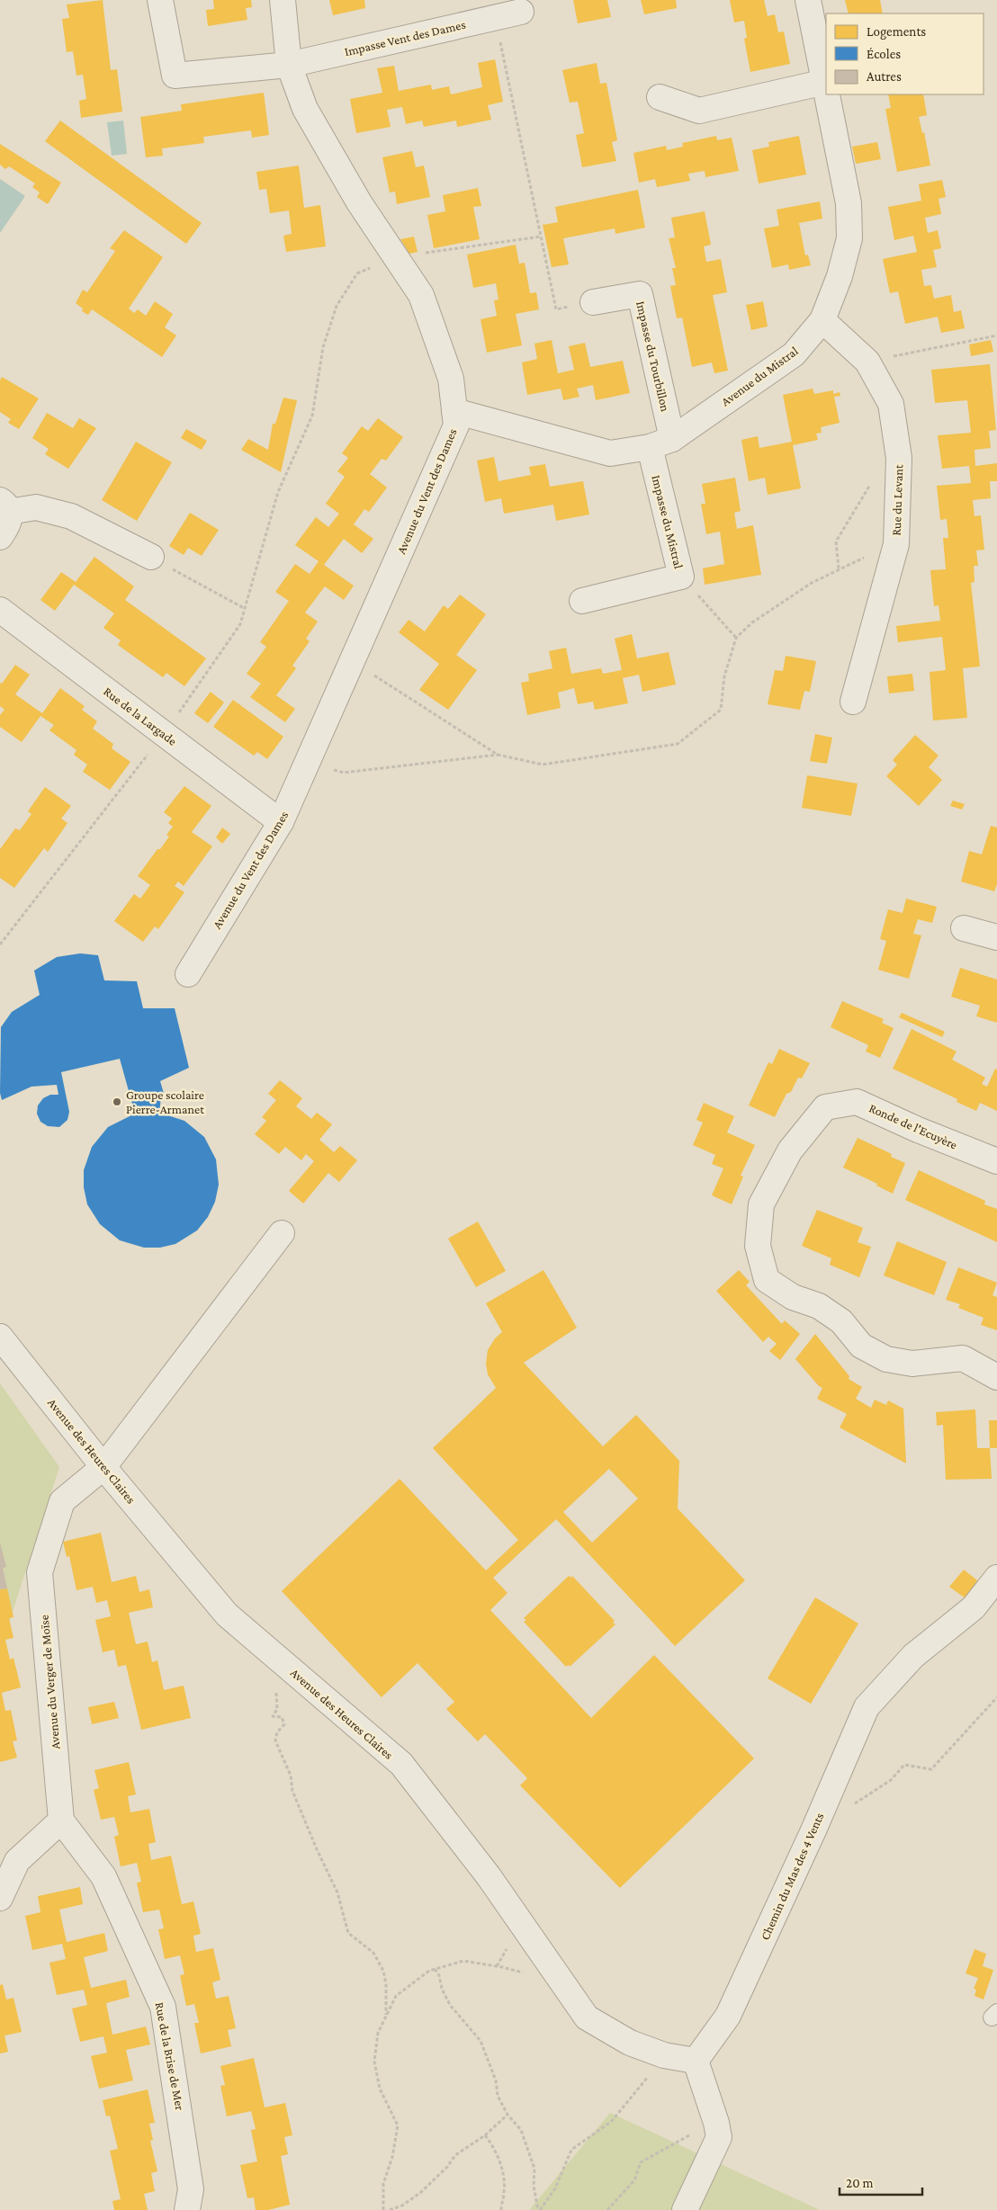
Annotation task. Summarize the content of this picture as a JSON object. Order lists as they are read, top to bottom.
{
  "streets": {
    "street": [
      "Impasse Vent des Dames",
      "Impasse du Tourbillon",
      "Avenue du Mistral",
      "Avenue du Vent des Dames",
      "Rue du Levant",
      "Impasse du Mistral",
      "Rue de la Largade",
      "Ronde de l'Ecuyère",
      "Avenue des Heures Claires",
      "Avenue du Verger de Moïse",
      "Chemin du Mas des 4 Vents",
      "Rue de la Brise de Mer"
    ]
  },
  "crossings": [
    ["Impasse Vent des Dames", "Avenue du Vent des Dames"],
    ["Impasse du Tourbillon", "Avenue du Mistral"],
    ["Impasse du Tourbillon", "Impasse du Mistral"],
    ["Avenue du Mistral", "Avenue du Vent des Dames"],
    ["Avenue du Mistral", "Rue du Levant"],
    ["Avenue du Mistral", "Impasse du Mistral"],
    ["Avenue du Vent des Dames", "Rue de la Largade"],
    ["Avenue des Heures Claires", "Avenue du Verger de Moïse"],
    ["Avenue des Heures Claires", "Chemin du Mas des 4 Vents"],
    ["Avenue du Verger de Moïse", "Rue de la Brise de Mer"]
  ],
  "places": ["Groupe scolaire Pierre-Armanet"],
  "legend": ["Logements", "Écoles", "Autres"],
  "scale_bar": "20 m"
}
